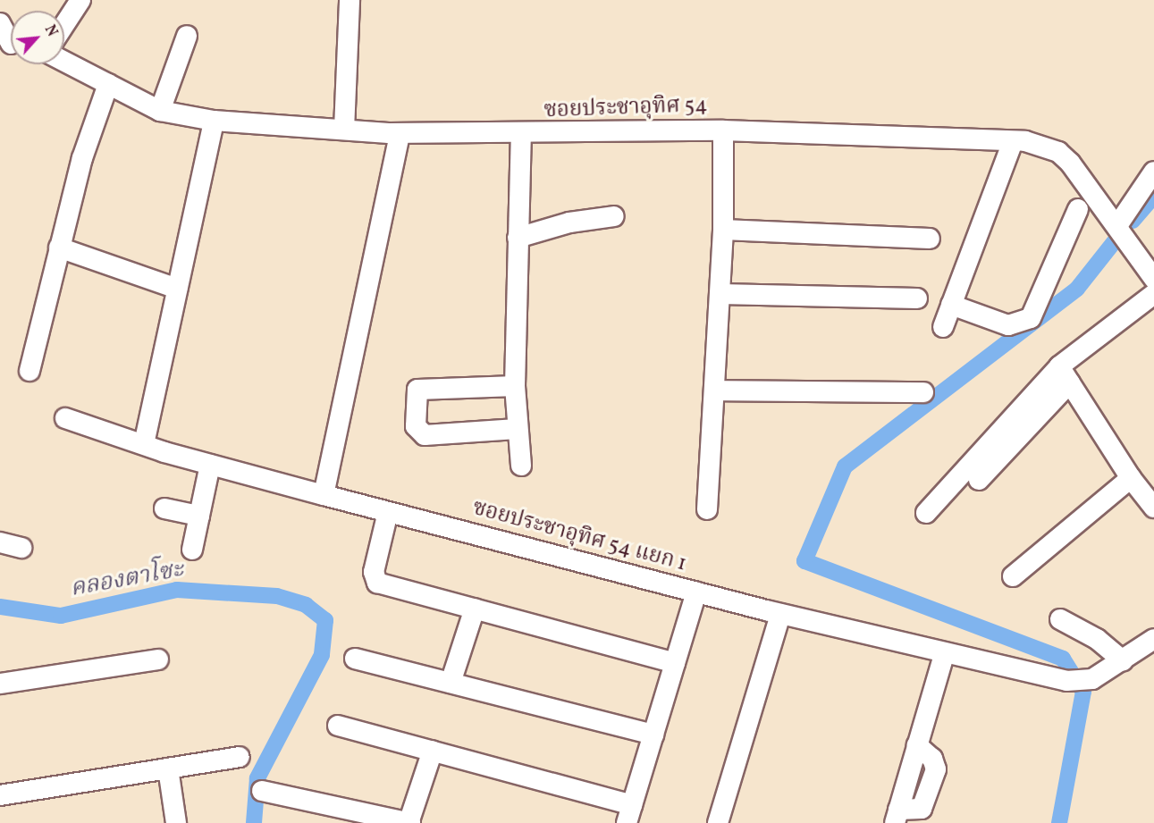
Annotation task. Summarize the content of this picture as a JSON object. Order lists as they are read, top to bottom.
{
  "streets": {
    "street": ["ซอยประชาอุทิศ 54", "ซอยประชาอุทิศ 54 แยก 1"]
  },
  "water": ["คลองตาโซะ"],
  "north": "top right"
}
